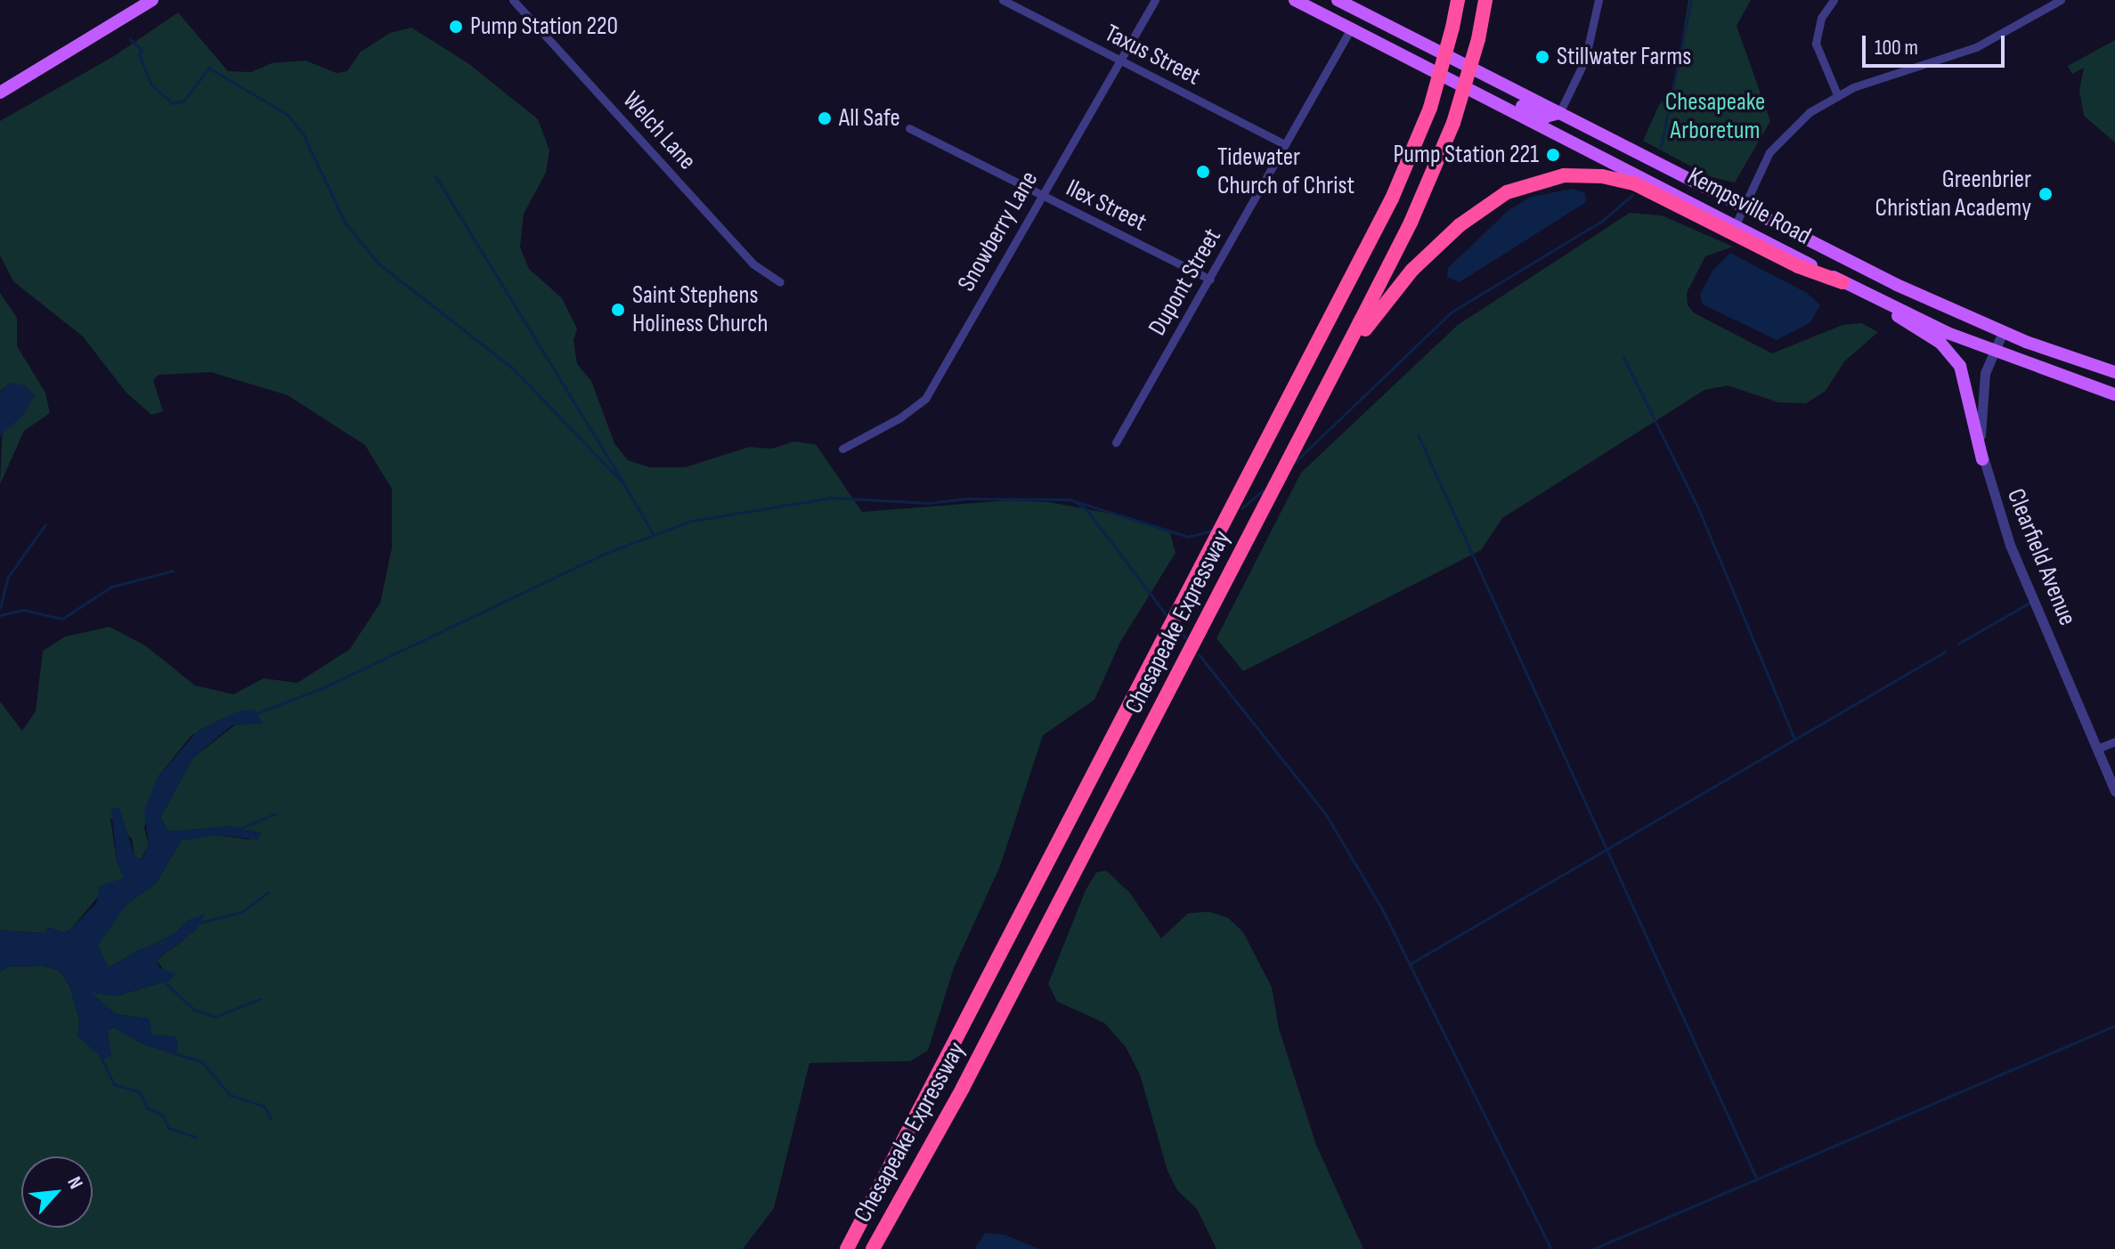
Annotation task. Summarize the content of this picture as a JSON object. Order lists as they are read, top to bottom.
{
  "streets": {
    "highway": ["Chesapeake Expressway"],
    "main road": ["Kempsville Road"],
    "street": [
      "Taxus Street",
      "Welch Lane",
      "Ilex Street",
      "Snowberry Lane",
      "Dupont Street",
      "Clearfield Avenue"
    ]
  },
  "crossings": [
    ["Taxus Street", "Snowberry Lane"],
    ["Taxus Street", "Dupont Street"],
    ["Ilex Street", "Snowberry Lane"],
    ["Ilex Street", "Dupont Street"],
    ["Kempsville Road", "Dupont Street"],
    ["Kempsville Road", "Clearfield Avenue"]
  ],
  "parks": ["Chesapeake Arboretum"],
  "places": [
    "Pump Station 220",
    "Stillwater Farms",
    "All Safe",
    "Pump Station 221",
    "Tidewater Church of Christ",
    "Greenbrier Christian Academy",
    "Saint Stephens Holiness Church"
  ],
  "scale_bar": "100 m",
  "north": "top right"
}
